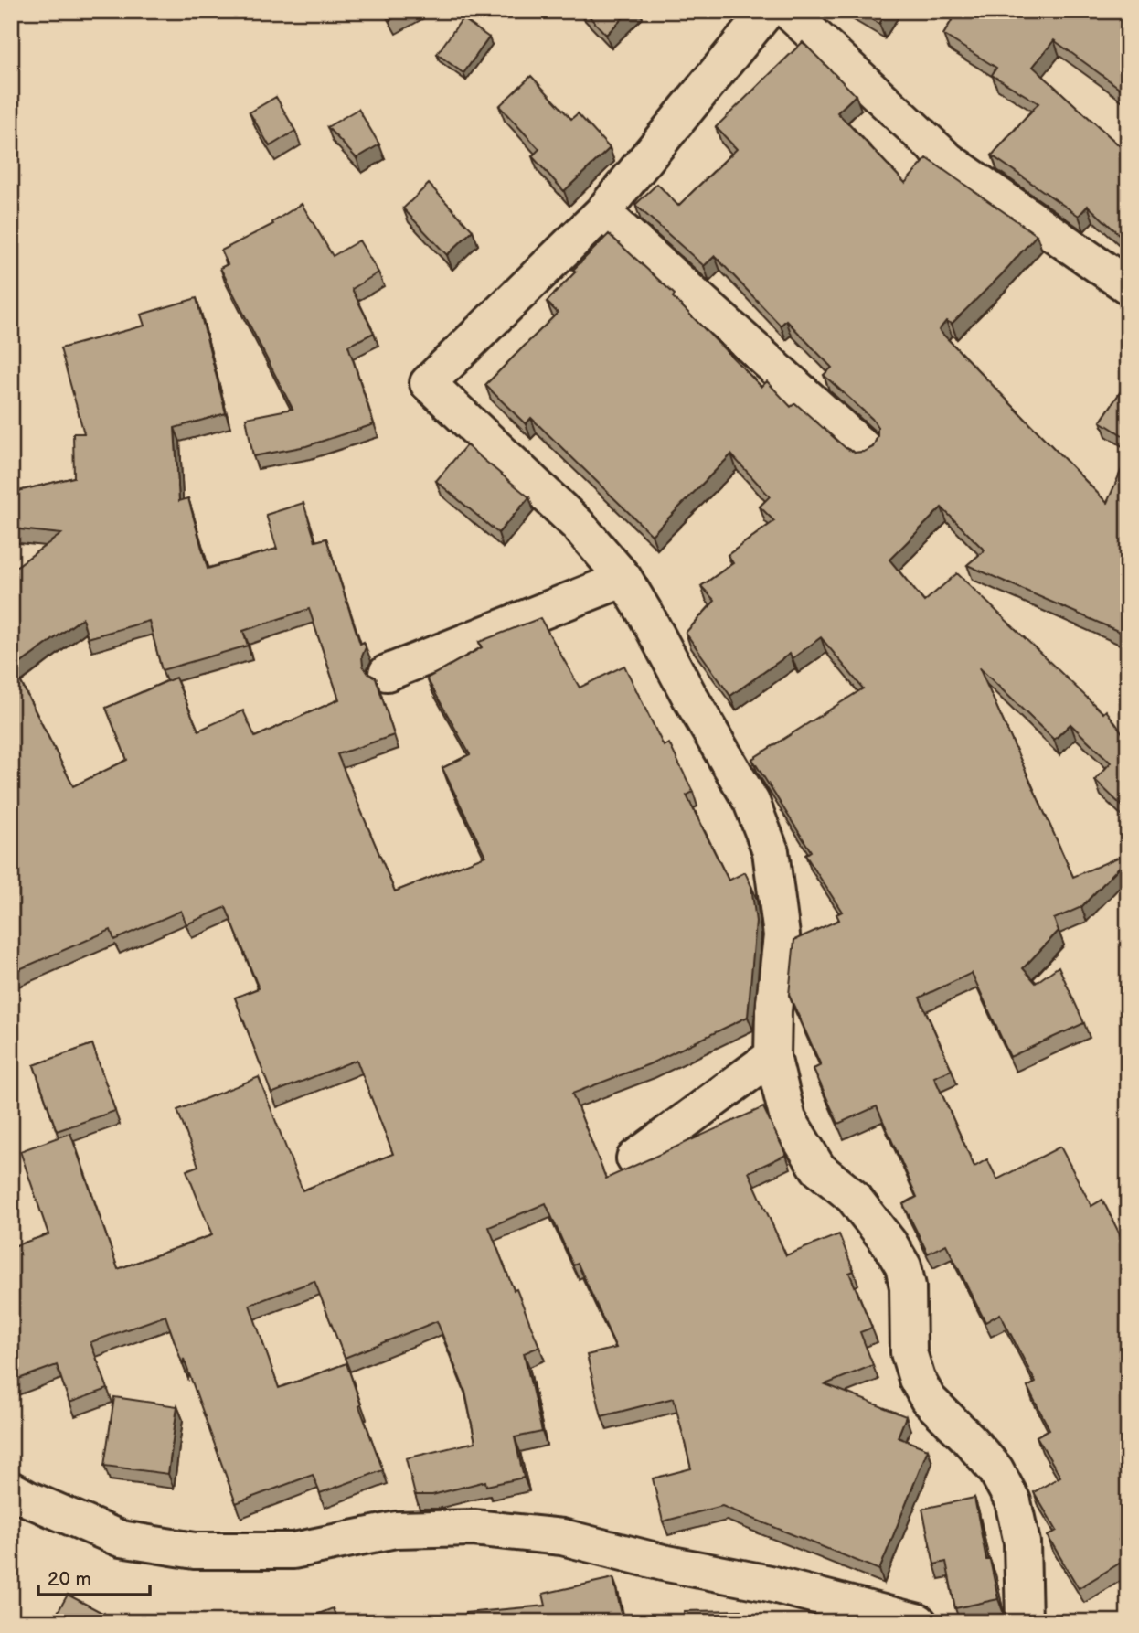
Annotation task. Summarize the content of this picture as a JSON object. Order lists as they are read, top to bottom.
{
  "scale_bar": "20 m"
}
